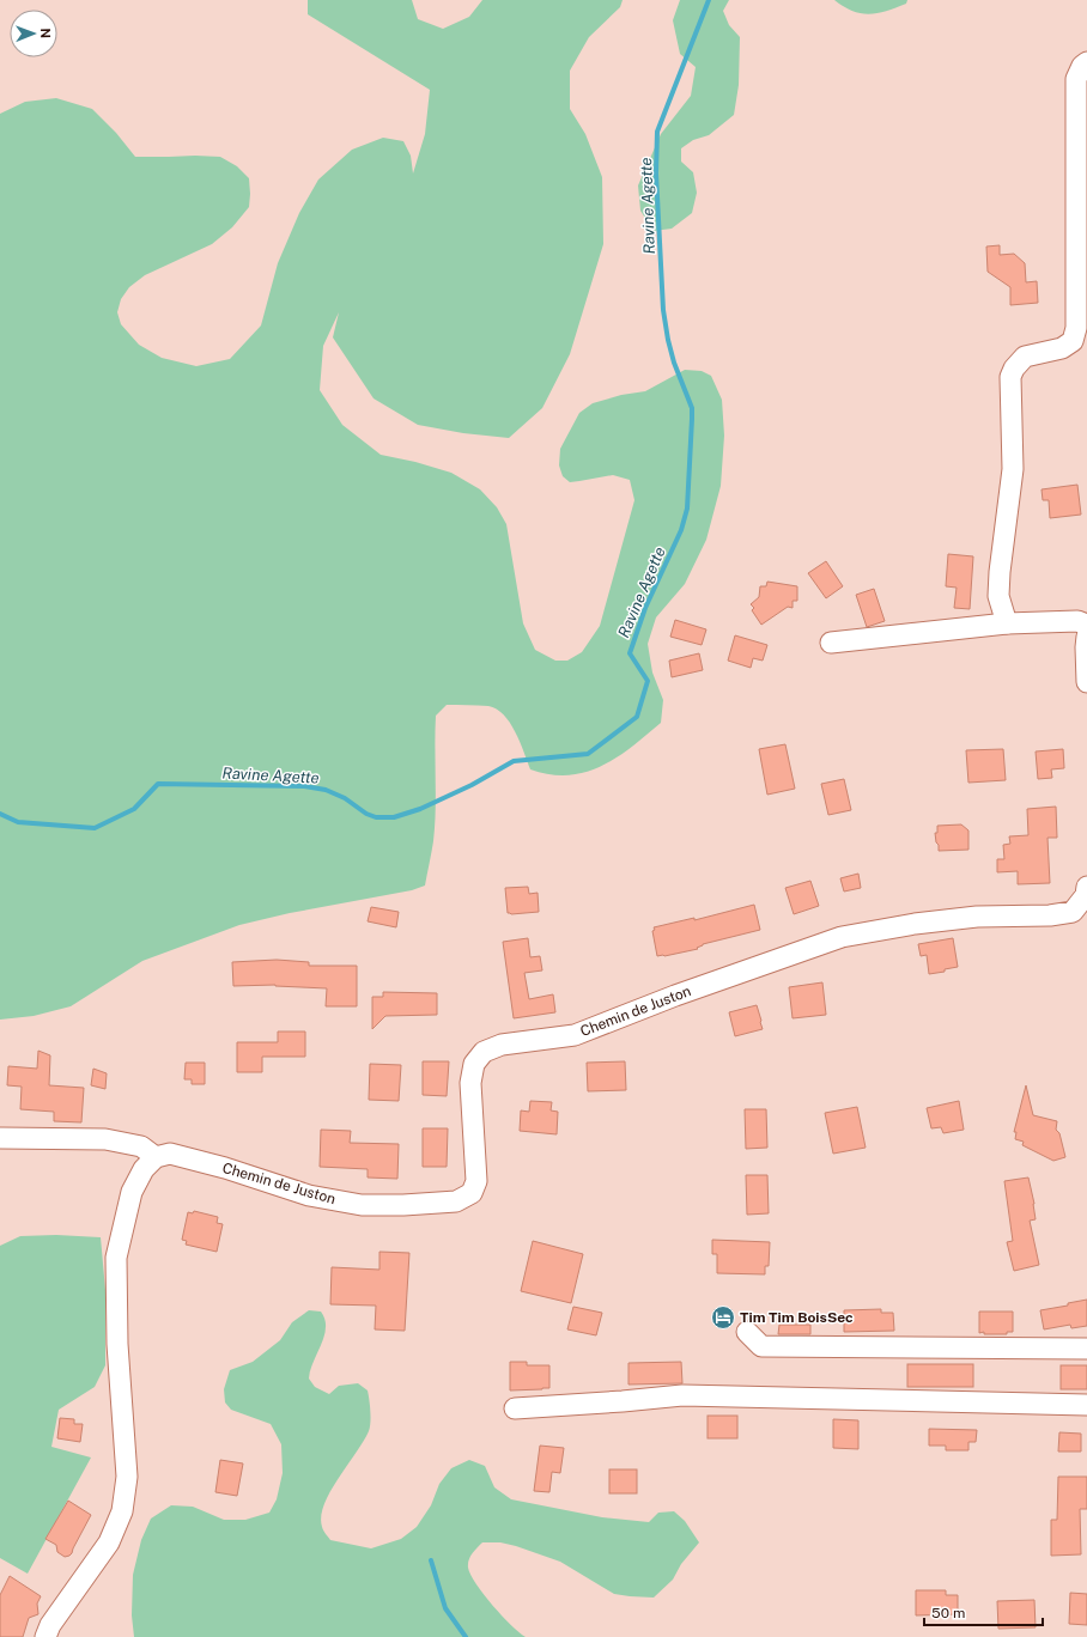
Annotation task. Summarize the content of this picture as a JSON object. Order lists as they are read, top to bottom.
{
  "streets": {
    "street": ["Chemin de Juston"]
  },
  "water": ["Ravine Agette"],
  "places": {
    "hotel": ["Tim Tim BoisSec"]
  },
  "scale_bar": "50 m",
  "north": "right"
}
